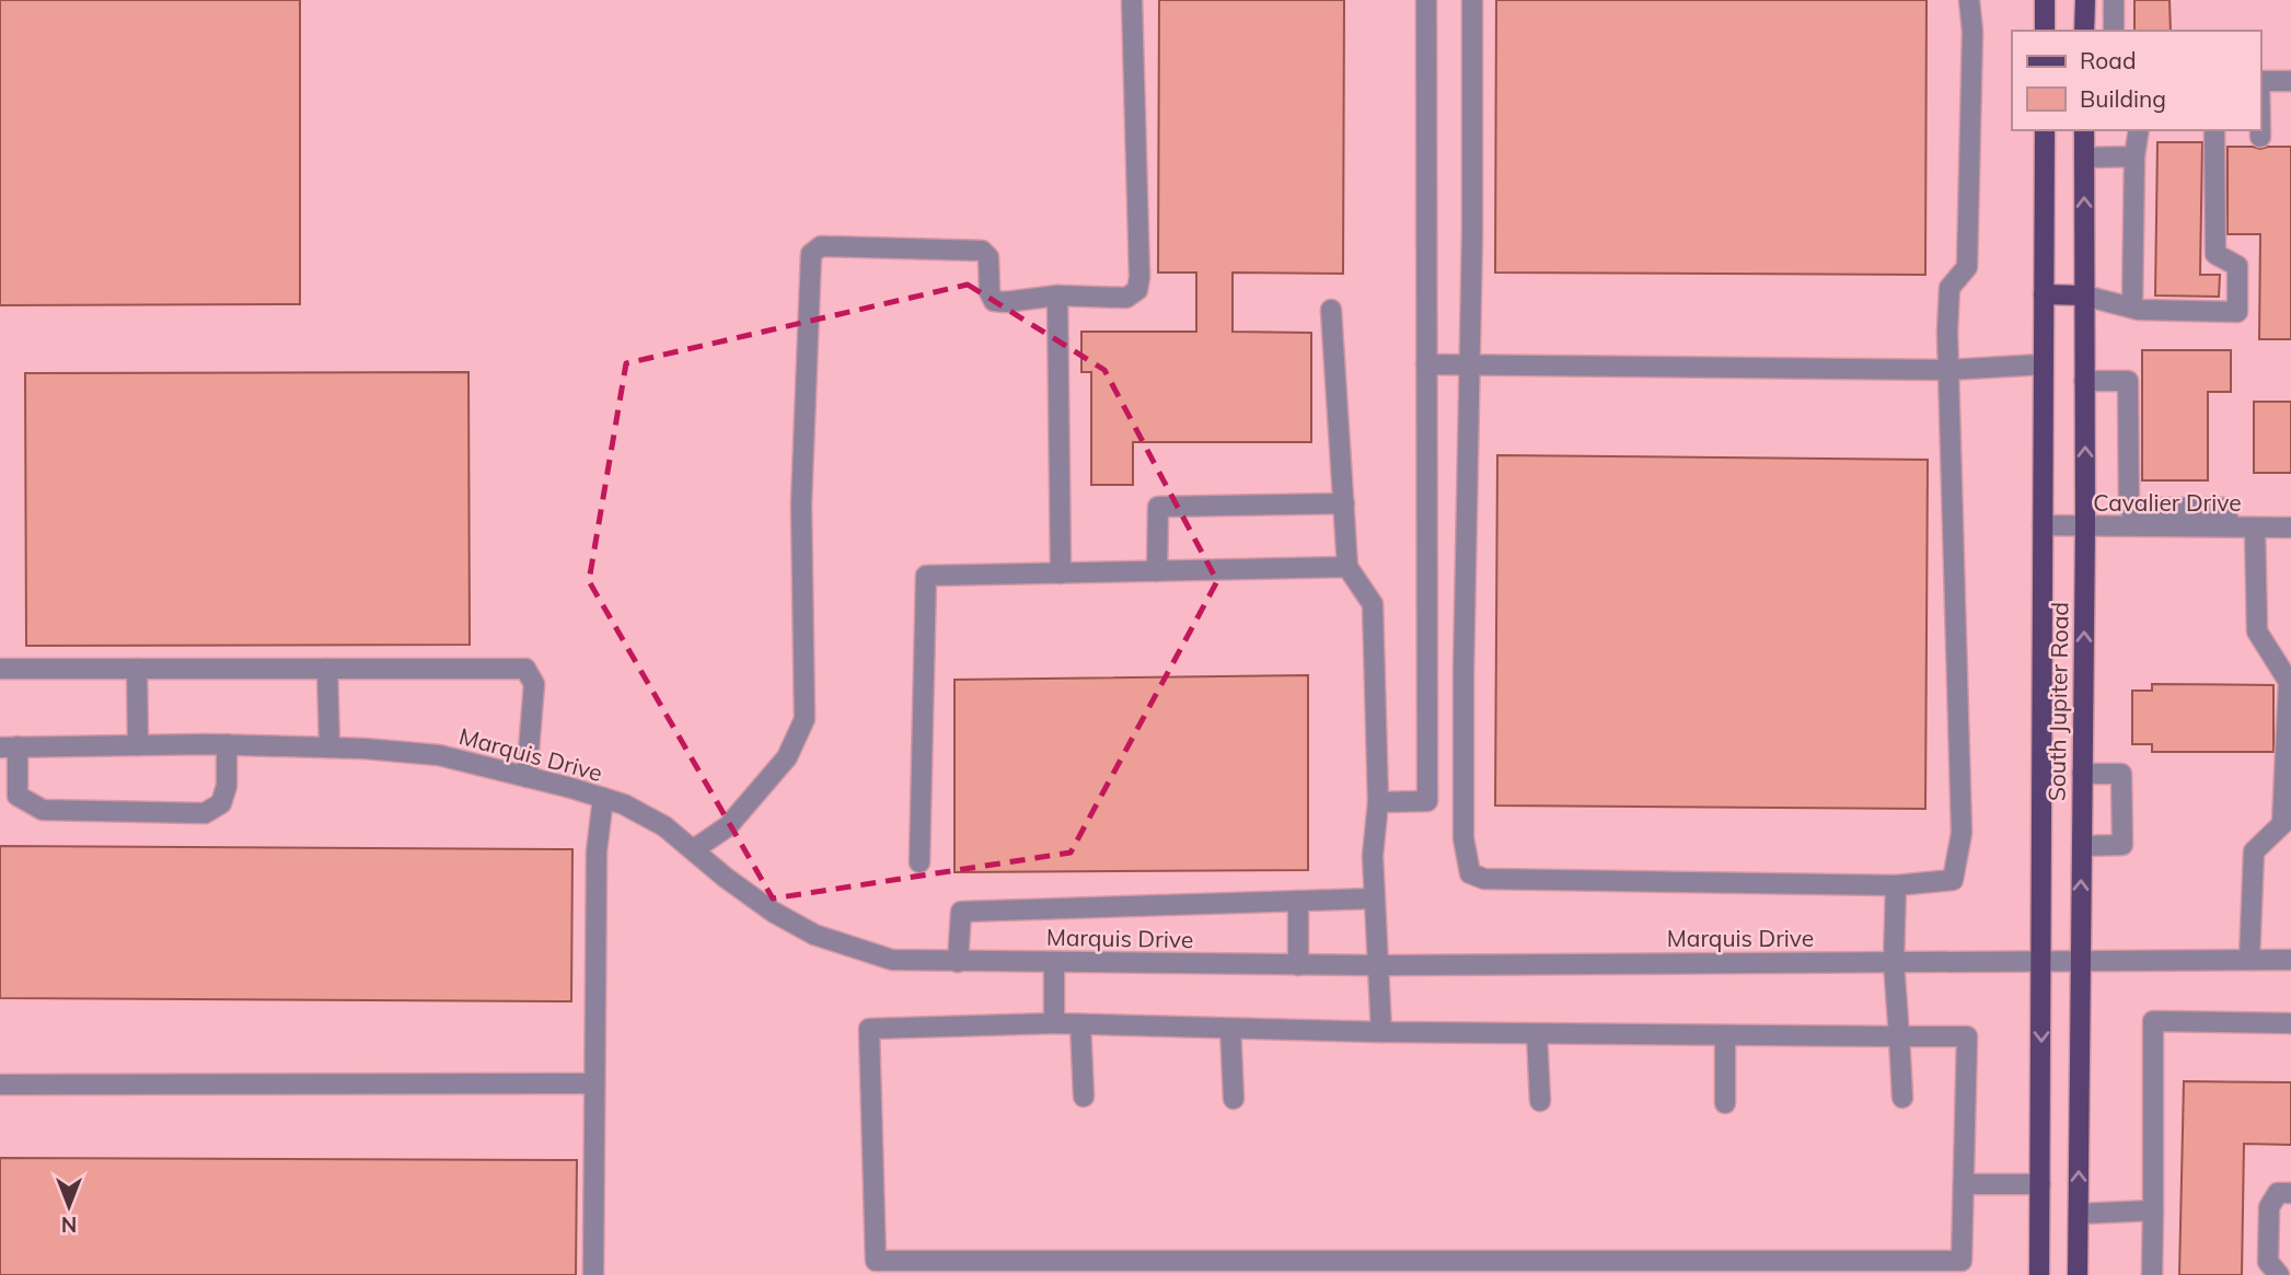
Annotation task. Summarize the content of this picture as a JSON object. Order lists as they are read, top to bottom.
{
  "streets": {
    "main road": ["South Jupiter Road"],
    "street": ["Cavalier Drive", "Marquis Drive"]
  },
  "crossings": [
    ["Cavalier Drive", "South Jupiter Road"],
    ["South Jupiter Road", "Marquis Drive"]
  ],
  "legend": ["Road", "Building"],
  "north": "bottom"
}
